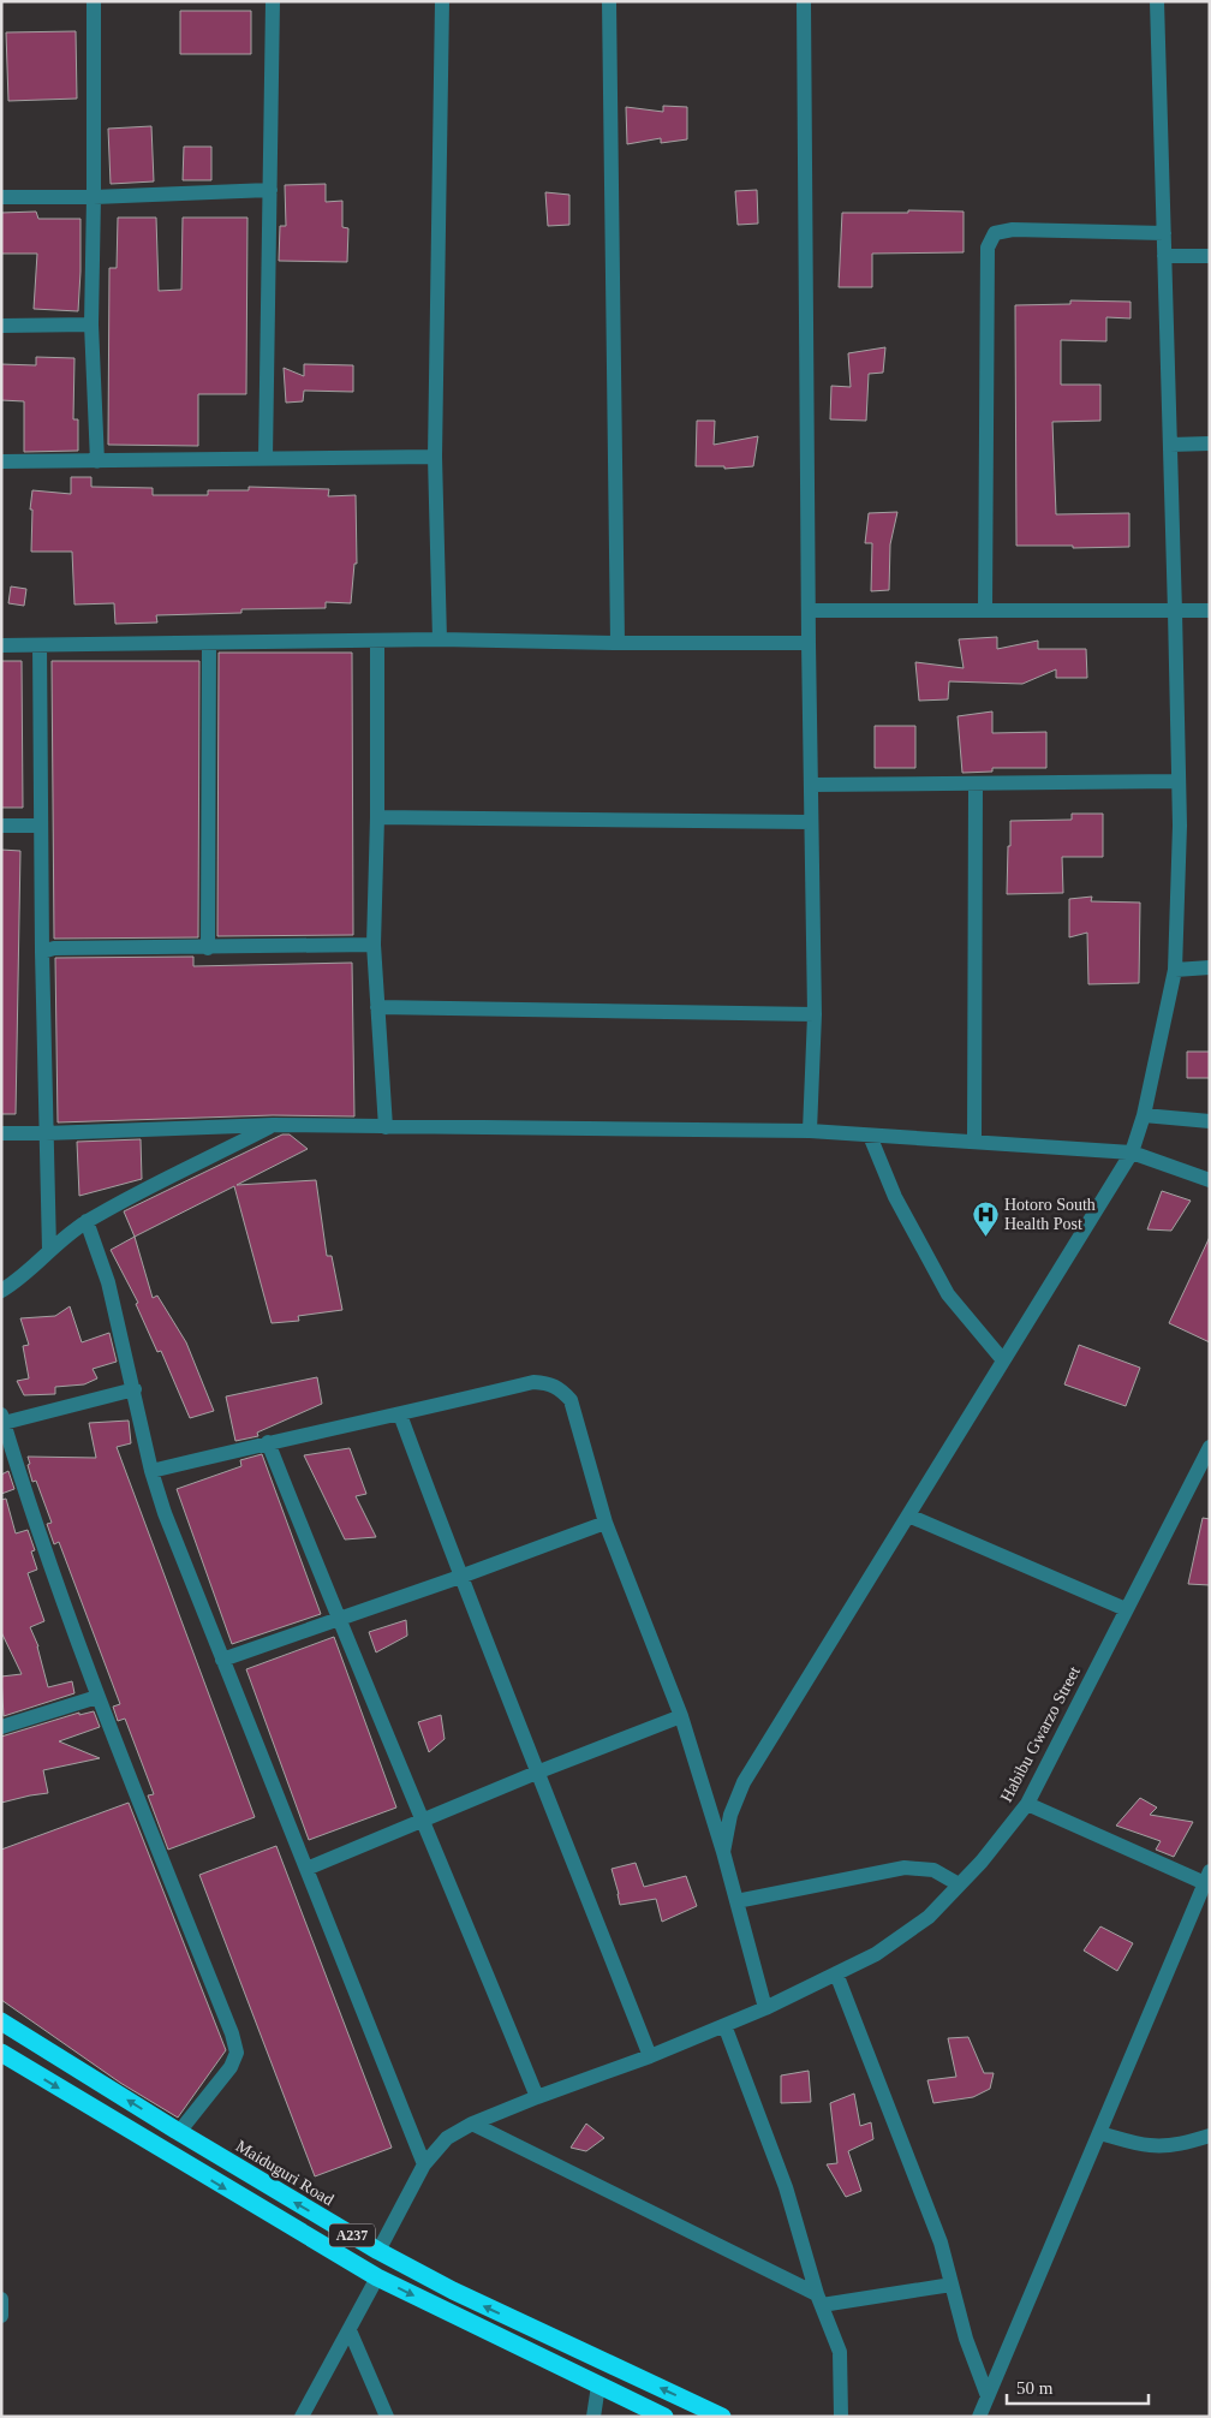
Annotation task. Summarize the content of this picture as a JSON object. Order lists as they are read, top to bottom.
{
  "streets": {
    "highway": ["Maiduguri Road", "A237"],
    "street": ["Habibu Gwarzo Street"]
  },
  "crossings": [
    ["Habibu Gwarzo Street", "Maiduguri Road"]
  ],
  "places": {
    "hospital": ["Hotoro South Health Post"]
  },
  "scale_bar": "50 m"
}
